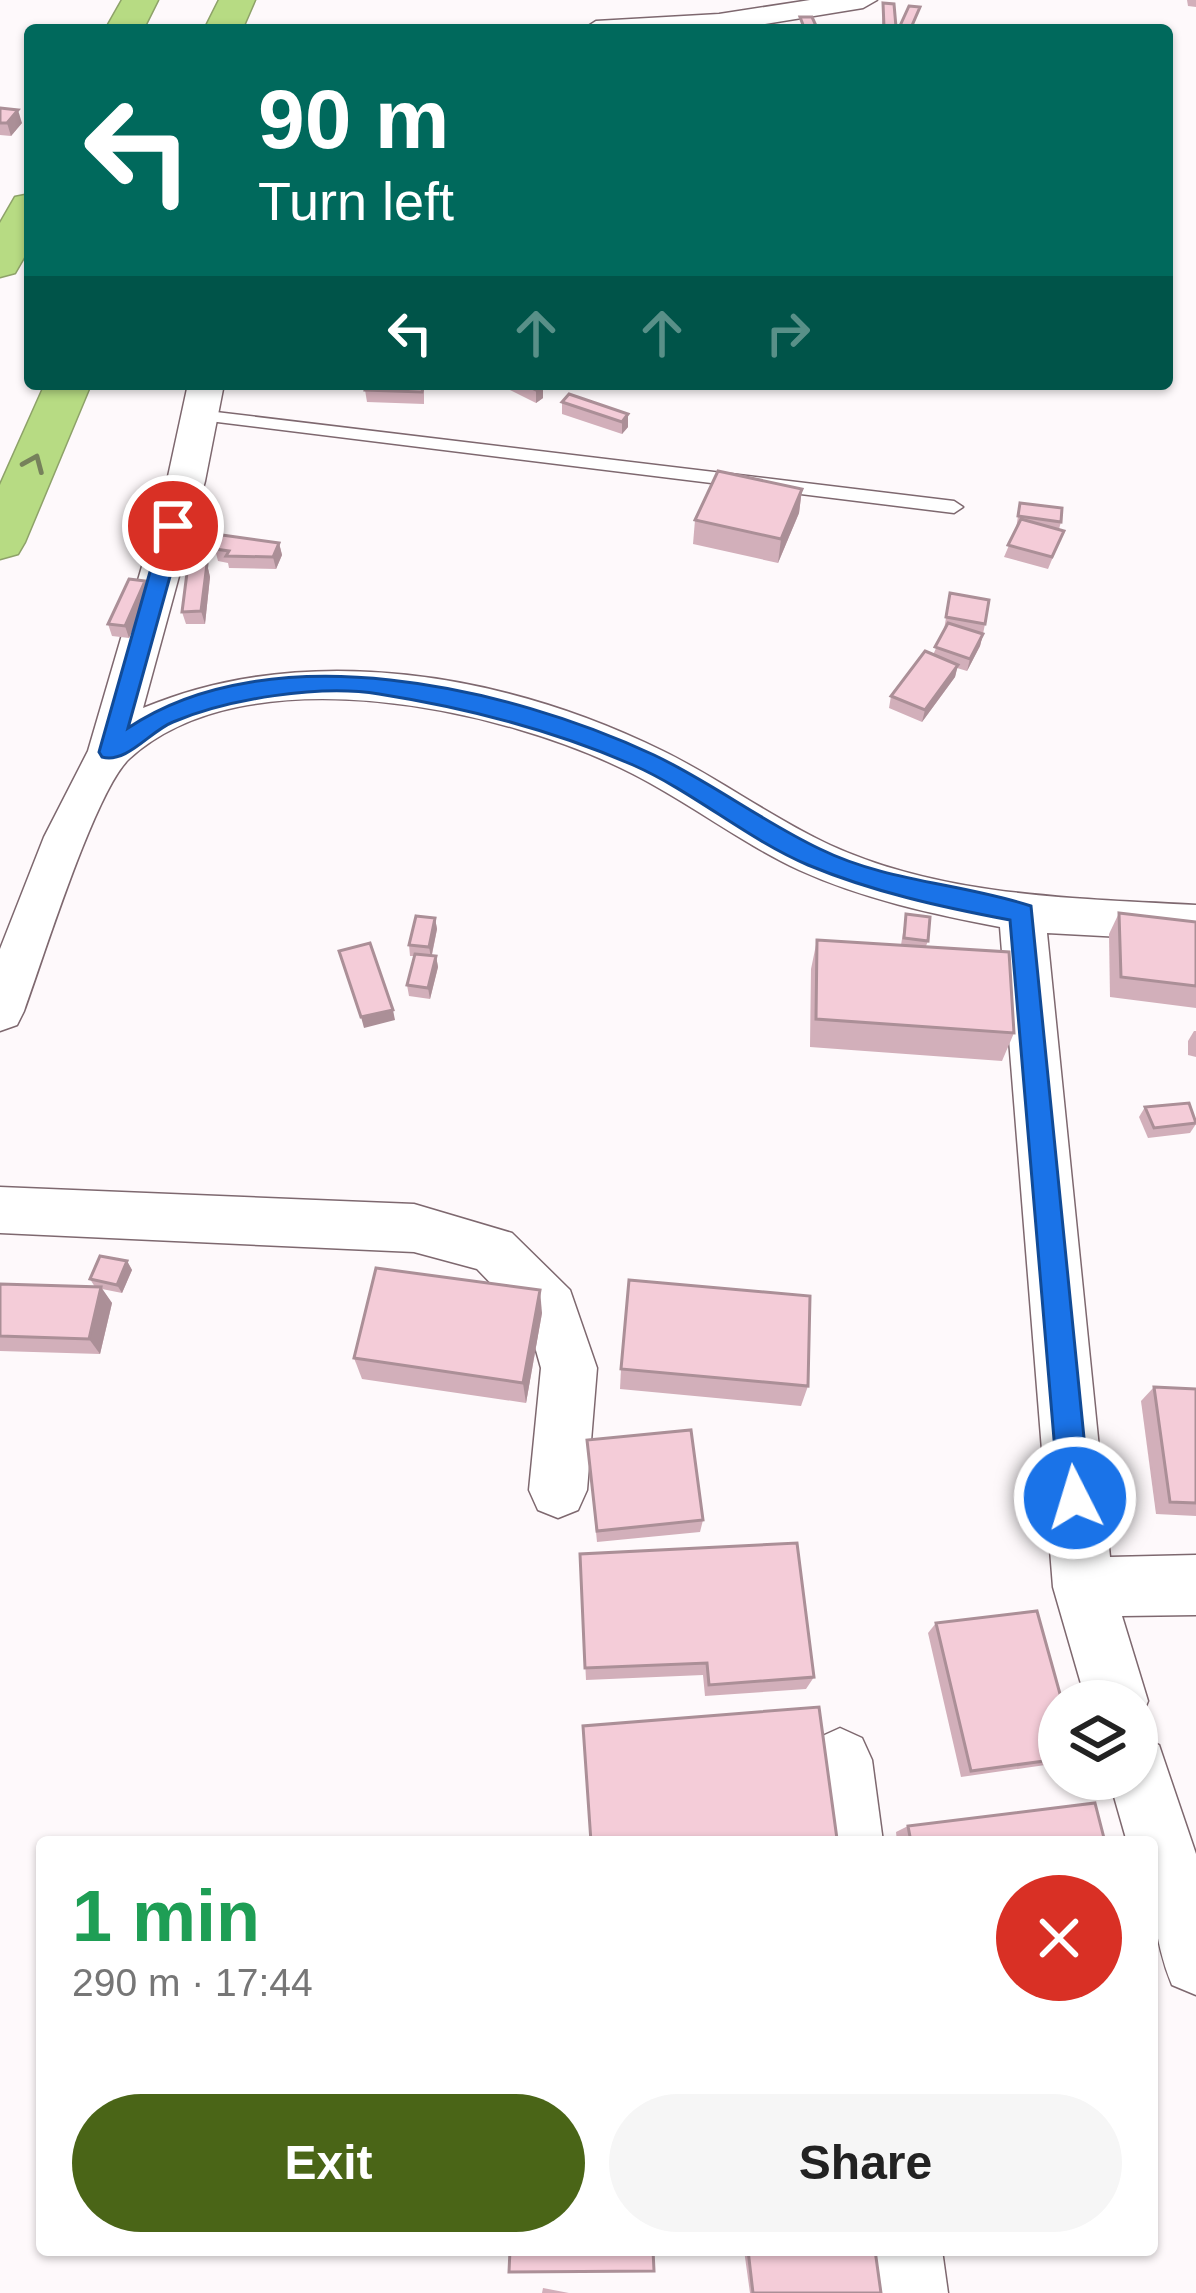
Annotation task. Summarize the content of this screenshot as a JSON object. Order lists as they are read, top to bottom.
{
  "page": {
    "turn": ["90 m", "Turn left"],
    "heading": ["1 min", "290 m · 17:44"],
    "buttons": ["Exit", "Share"]
  }
}
